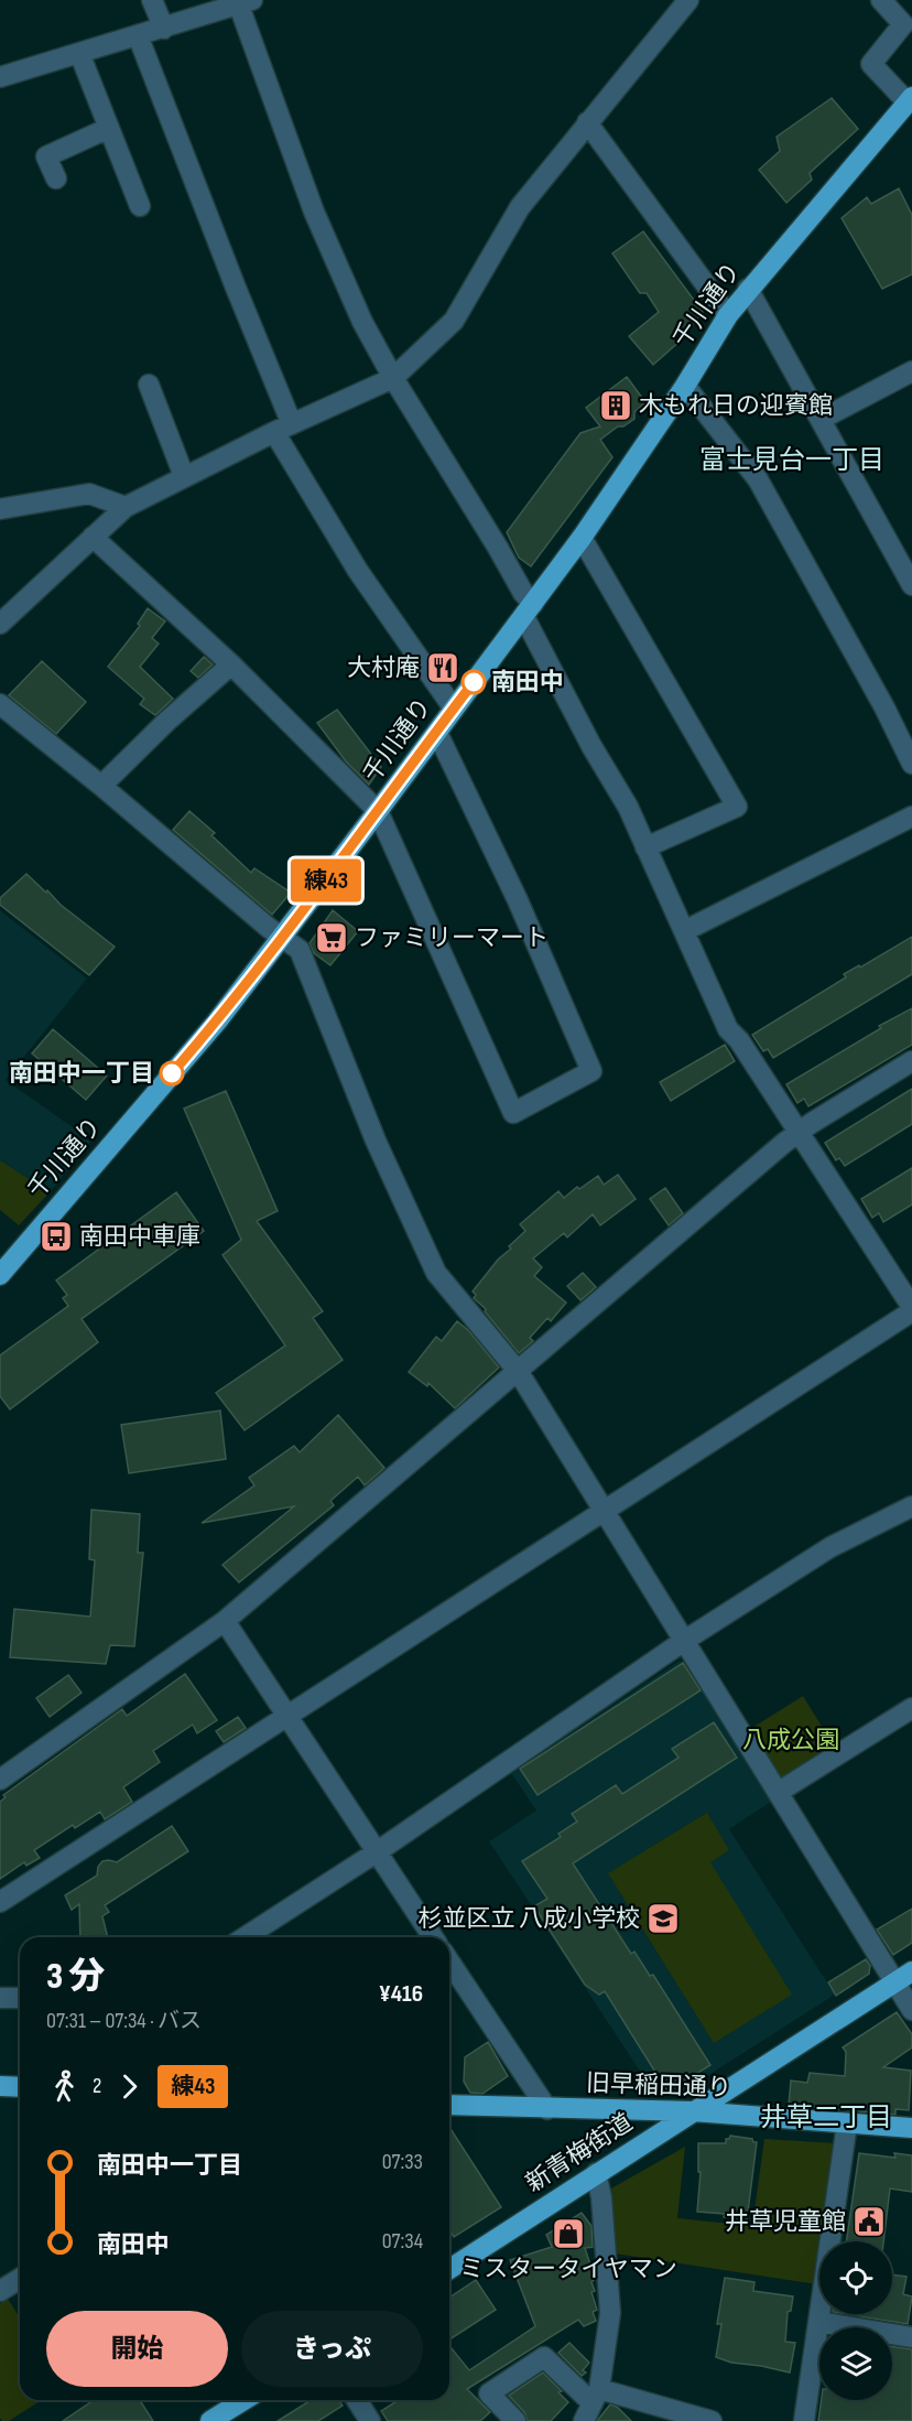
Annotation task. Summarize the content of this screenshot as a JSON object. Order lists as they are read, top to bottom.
{
  "streets": {
    "main road": ["千川通り", "旧早稲田通り", "新青梅街道"]
  },
  "crossings": [
    ["旧早稲田通り", "新青梅街道"]
  ],
  "districts": ["富士見台一丁目", "井草二丁目"],
  "parks": ["八成公園"],
  "places": {
    "building": ["木もれ日の迎賓館"],
    "restaurant": ["大村庵"],
    "other": ["南田中", "南田中一丁目"],
    "supermarket": ["ファミリーマート"],
    "bus stop": ["南田中車庫"],
    "school or university": ["杉並区立 八成小学校"],
    "public building": ["井草児童館"],
    "shop": ["ミスタータイヤマン"]
  },
  "lines": ["bus line 練43"],
  "page": {
    "on_map": "練43",
    "heading": ["3 分", "07:31 – 07:34 · バス", "¥416"],
    "legs": ["2", "練43"],
    "list": [
      {
        "name": "南田中一丁目",
        "value": "07:33"
      },
      {
        "name": "南田中",
        "value": "07:34"
      }
    ],
    "buttons": ["開始", "きっぷ"]
  }
}
